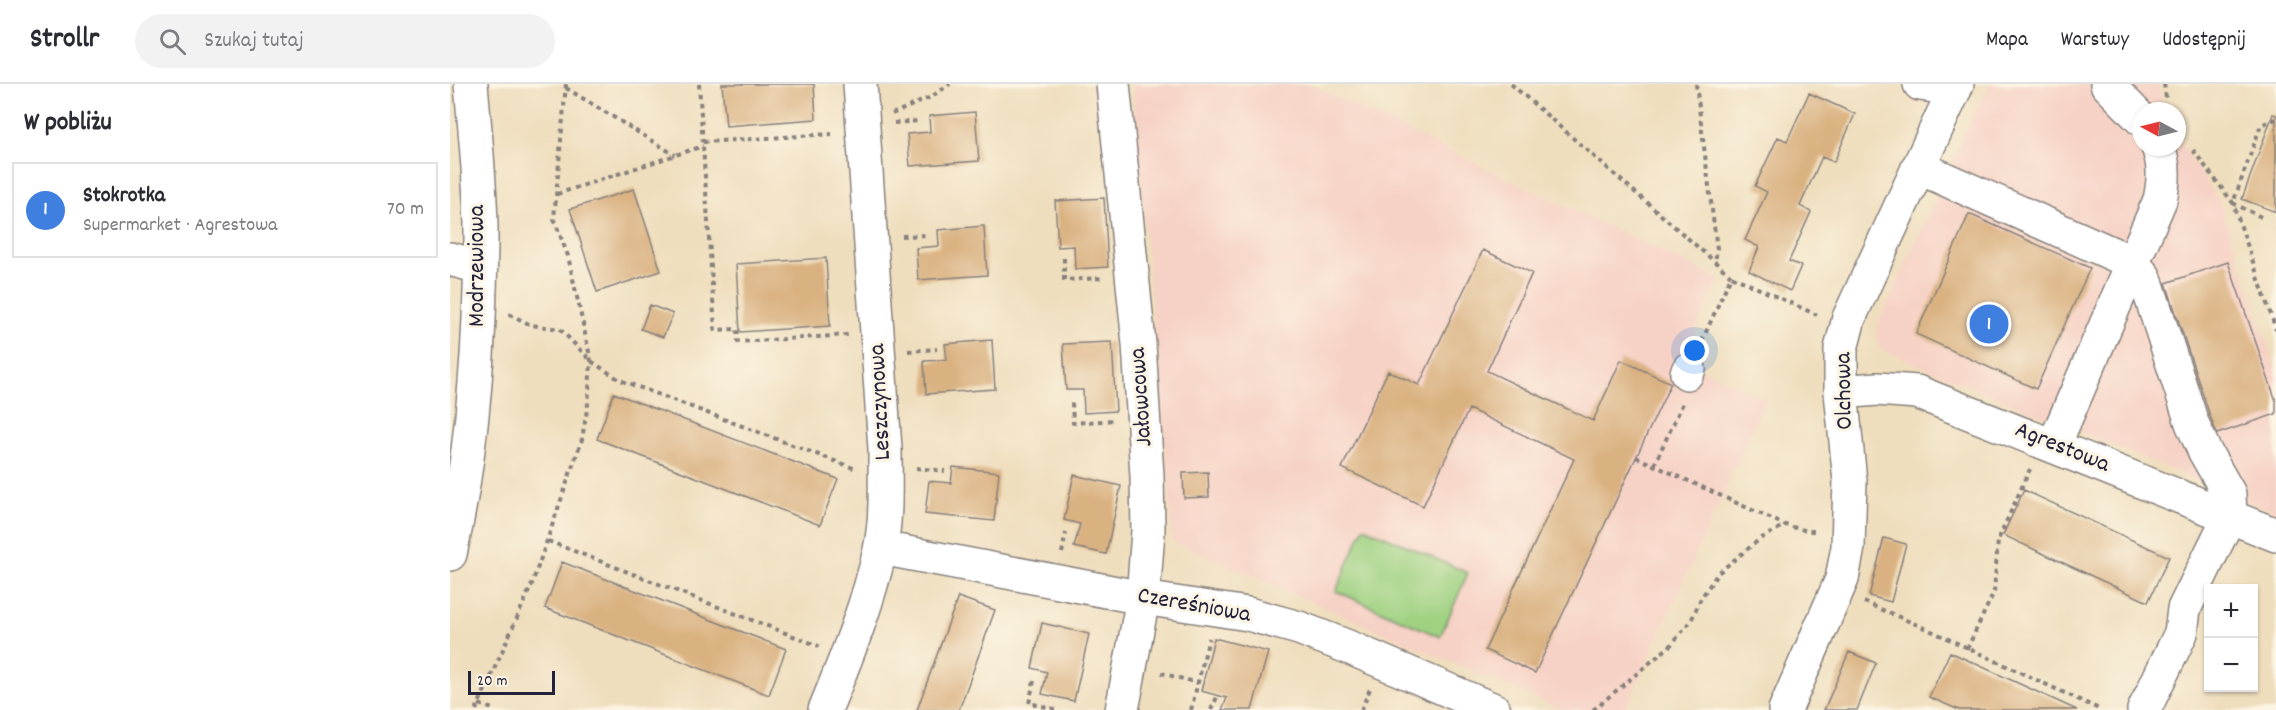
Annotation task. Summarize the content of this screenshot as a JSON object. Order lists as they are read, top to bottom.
{
  "streets": {
    "street": [
      "Modrzewiowa",
      "Olchowa",
      "Jałowcowa",
      "Leszczynowa",
      "Agrestowa",
      "Czereśniowa"
    ]
  },
  "crossings": [
    ["Olchowa", "Agrestowa"],
    ["Jałowcowa", "Czereśniowa"],
    ["Leszczynowa", "Czereśniowa"]
  ],
  "scale_bar": "20 m",
  "north": "left",
  "page": {
    "header": "Strollr",
    "search": "Szukaj tutaj",
    "nav": ["Mapa", "Warstwy", "Udostępnij"],
    "heading": "W pobliżu",
    "list": [
      {
        "mark": "1",
        "name": "Stokrotka",
        "note": "Supermarket · Agrestowa",
        "value": "70 m"
      }
    ],
    "pins": "1",
    "map_buttons": ["+", "−"],
    "scale": "20 m"
  }
}
